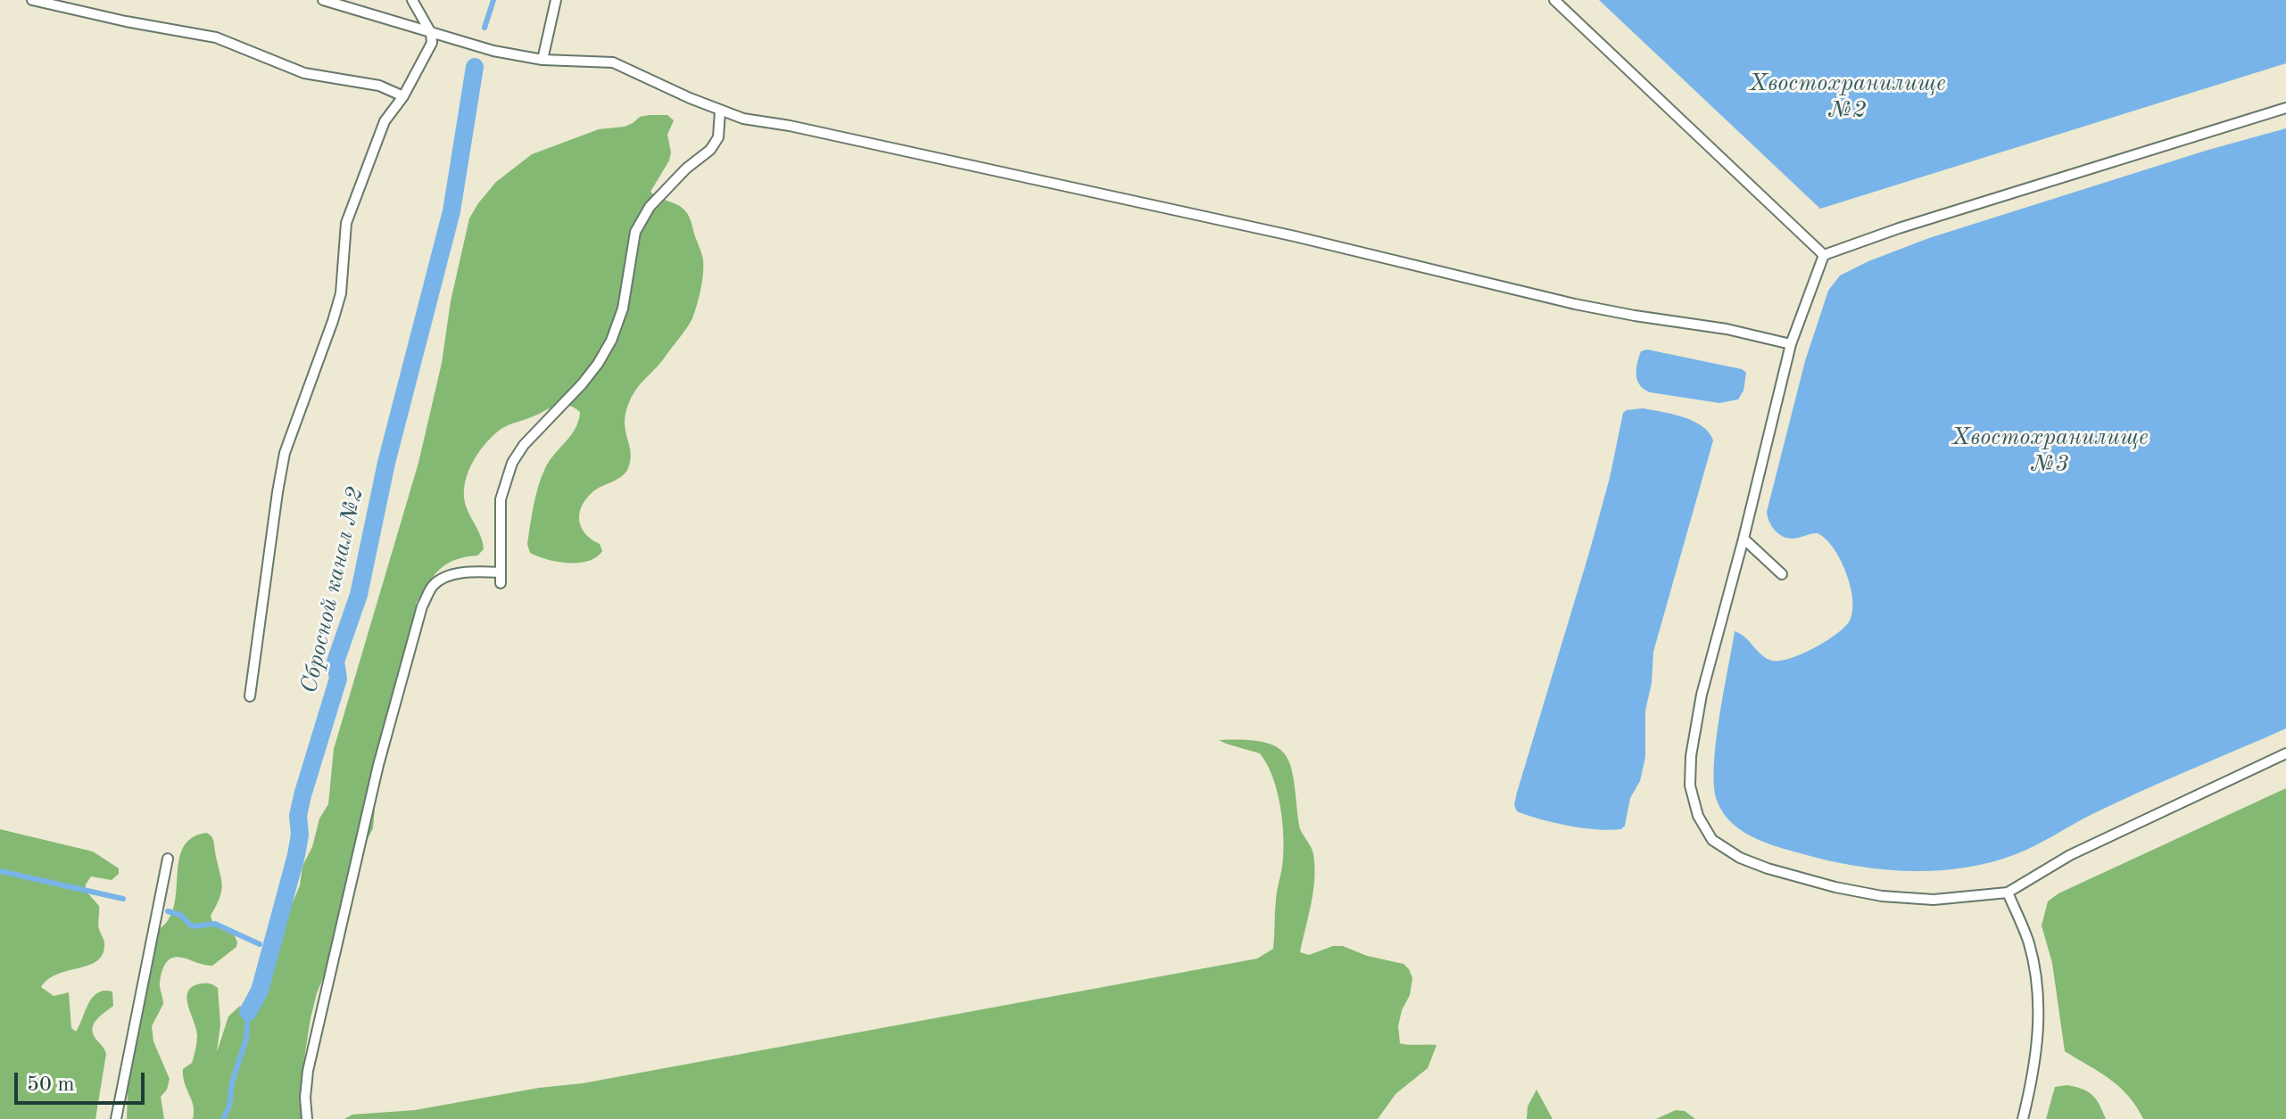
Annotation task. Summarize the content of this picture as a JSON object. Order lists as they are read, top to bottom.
{
  "water": ["Хвостохранилище №2", "Хвостохранилище №3", "Сбросной канал №2"],
  "scale_bar": "50 m"
}
